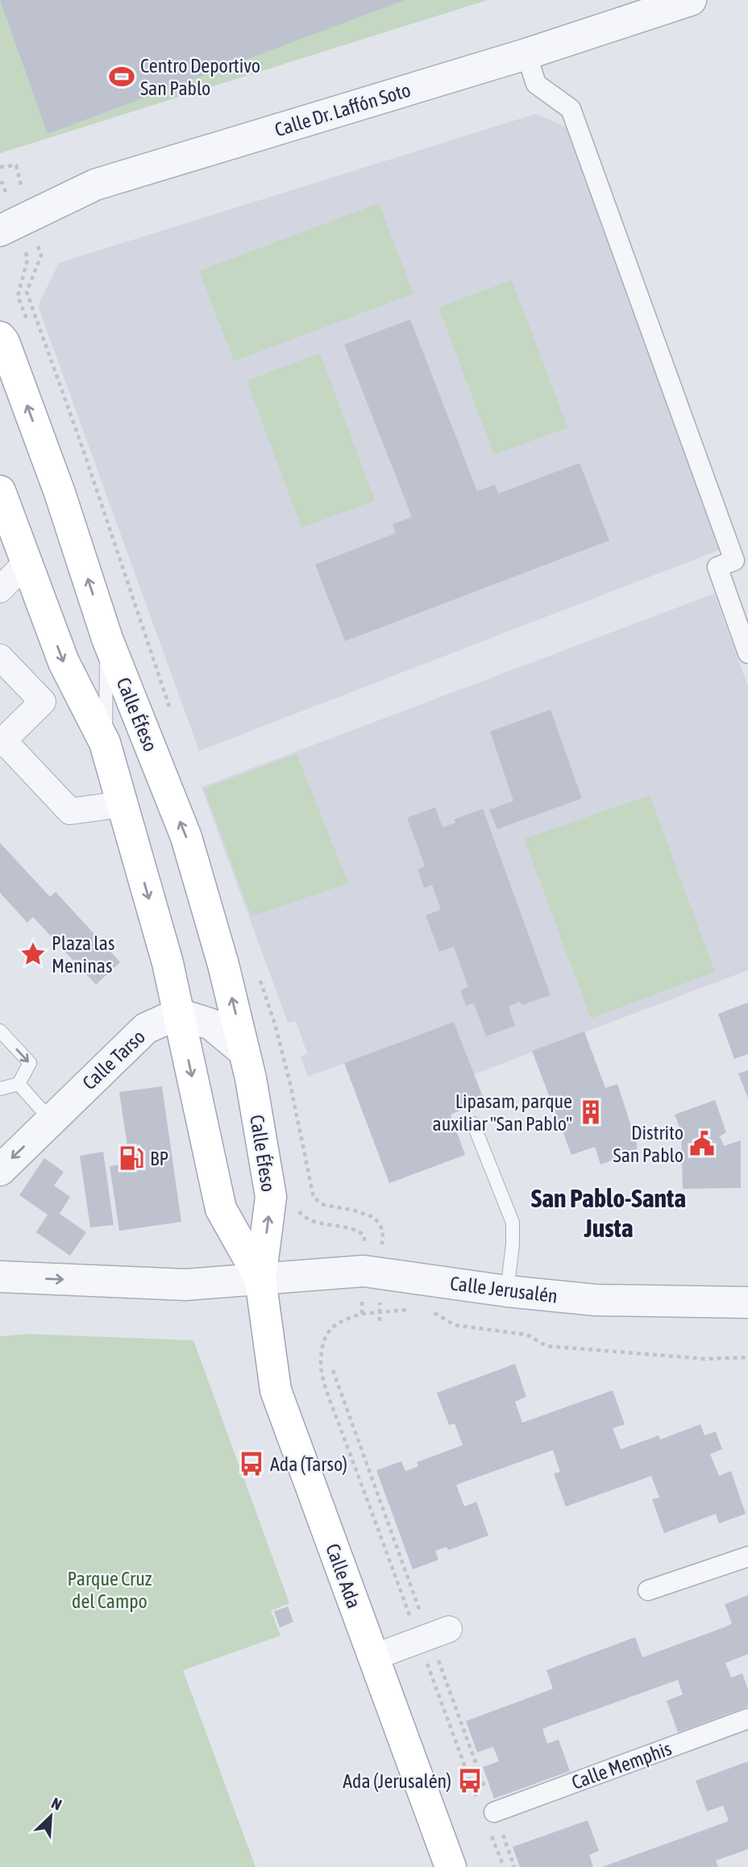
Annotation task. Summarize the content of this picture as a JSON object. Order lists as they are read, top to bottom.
{
  "streets": {
    "main road": ["Calle Éfeso", "Calle Ada"],
    "street": [
      "Calle Dr. Laffón Soto",
      "Calle Tarso",
      "Calle Jerusalén",
      "Calle Memphis"
    ]
  },
  "crossings": [
    ["Calle Éfeso", "Calle Tarso"],
    ["Calle Éfeso", "Calle Jerusalén"],
    ["Calle Éfeso", "Calle Ada"],
    ["Calle Jerusalén", "Calle Ada"]
  ],
  "districts": ["San Pablo-Santa Justa"],
  "parks": ["Parque Cruz del Campo"],
  "places": {
    "sports": ["Centro Deportivo San Pablo"],
    "place": ["Plaza las Meninas"],
    "building": ["Lipasam, parque auxiliar \"San Pablo\""],
    "public building": ["Distrito San Pablo"],
    "fuel station": ["BP"],
    "bus stop": ["Ada (Tarso)", "Ada (Jerusalén)"]
  },
  "north": "top right"
}
